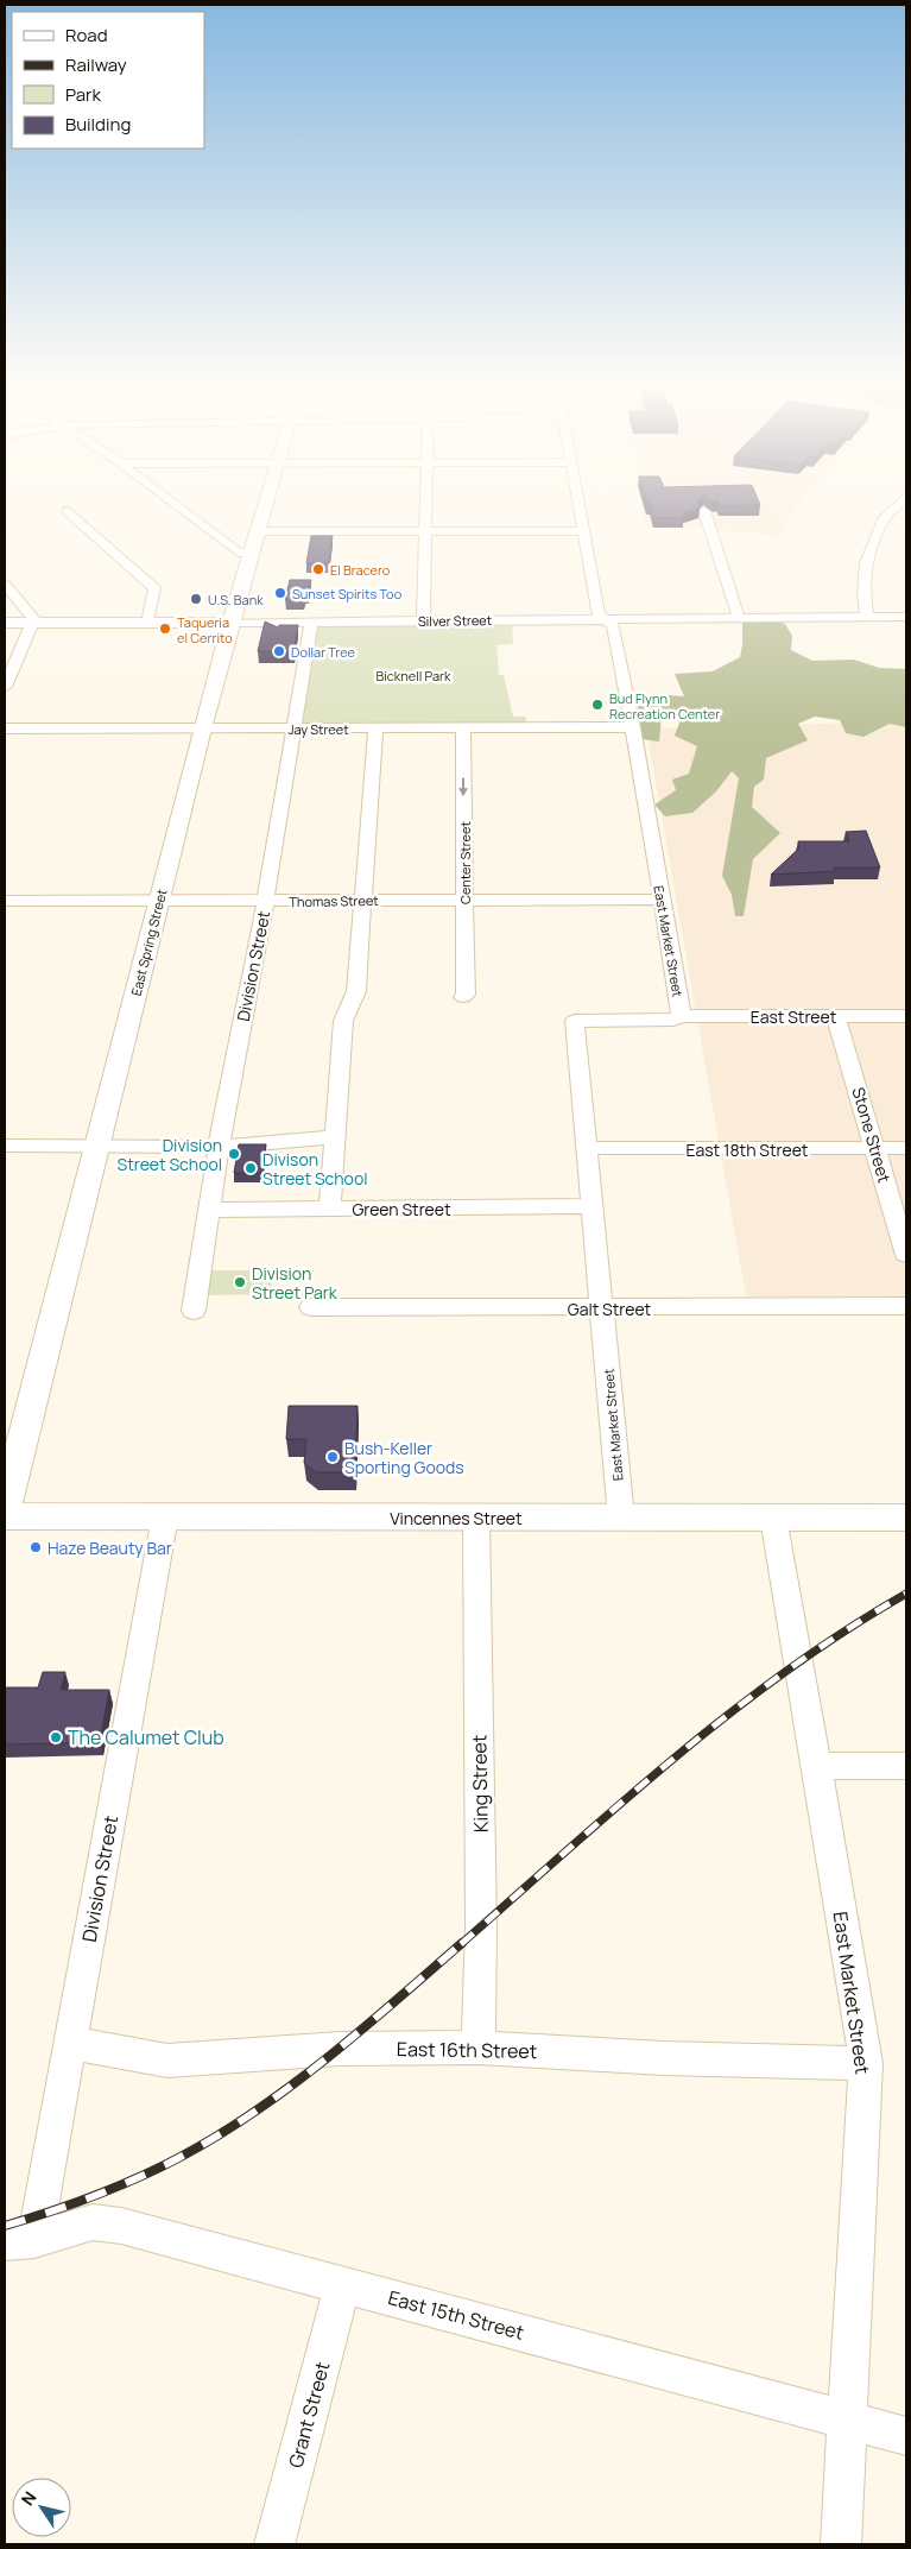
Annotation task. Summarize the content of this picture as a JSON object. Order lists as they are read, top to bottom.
{
  "streets": {
    "main road": ["Silver Street", "East Spring Street", "Vincennes Street"],
    "street": [
      "Jay Street",
      "Center Street",
      "Thomas Street",
      "East Market Street",
      "Division Street",
      "East Street",
      "Stone Street",
      "East 18th Street",
      "Green Street",
      "Galt Street",
      "King Street",
      "East 16th Street",
      "East 15th Street",
      "Grant Street"
    ]
  },
  "crossings": [
    ["Silver Street", "East Market Street"],
    ["Silver Street", "East Spring Street"],
    ["Silver Street", "Division Street"],
    ["Jay Street", "Center Street"],
    ["Jay Street", "East Market Street"],
    ["Jay Street", "East Spring Street"],
    ["Jay Street", "Division Street"],
    ["Center Street", "Thomas Street"],
    ["Thomas Street", "East Market Street"],
    ["Thomas Street", "East Spring Street"],
    ["Thomas Street", "Division Street"],
    ["East Market Street", "East Street"],
    ["East Market Street", "East 18th Street"],
    ["East Market Street", "Green Street"],
    ["East Market Street", "Galt Street"],
    ["East Market Street", "Vincennes Street"],
    ["East Market Street", "East 16th Street"],
    ["East Market Street", "East 15th Street"],
    ["Division Street", "Green Street"],
    ["Division Street", "Vincennes Street"],
    ["Division Street", "East 16th Street"],
    ["Division Street", "East 15th Street"],
    ["East Street", "Stone Street"],
    ["Stone Street", "East 18th Street"],
    ["Vincennes Street", "King Street"],
    ["King Street", "East 16th Street"],
    ["East 15th Street", "Grant Street"]
  ],
  "parks": ["Bicknell Park"],
  "places": [
    "El Bracero",
    "Sunset Spirits Too",
    "U.S. Bank",
    "Taqueria el Cerrito",
    "Dollar Tree",
    "Bud Flynn Recreation Center",
    "Division Street School",
    "Divison Street School",
    "Division Street Park",
    "Bush-Keller Sporting Goods",
    "Haze Beauty Bar",
    "The Calumet Club"
  ],
  "legend": [
    "Road",
    "Railway",
    "Park",
    "Building"
  ],
  "north": "top left"
}
